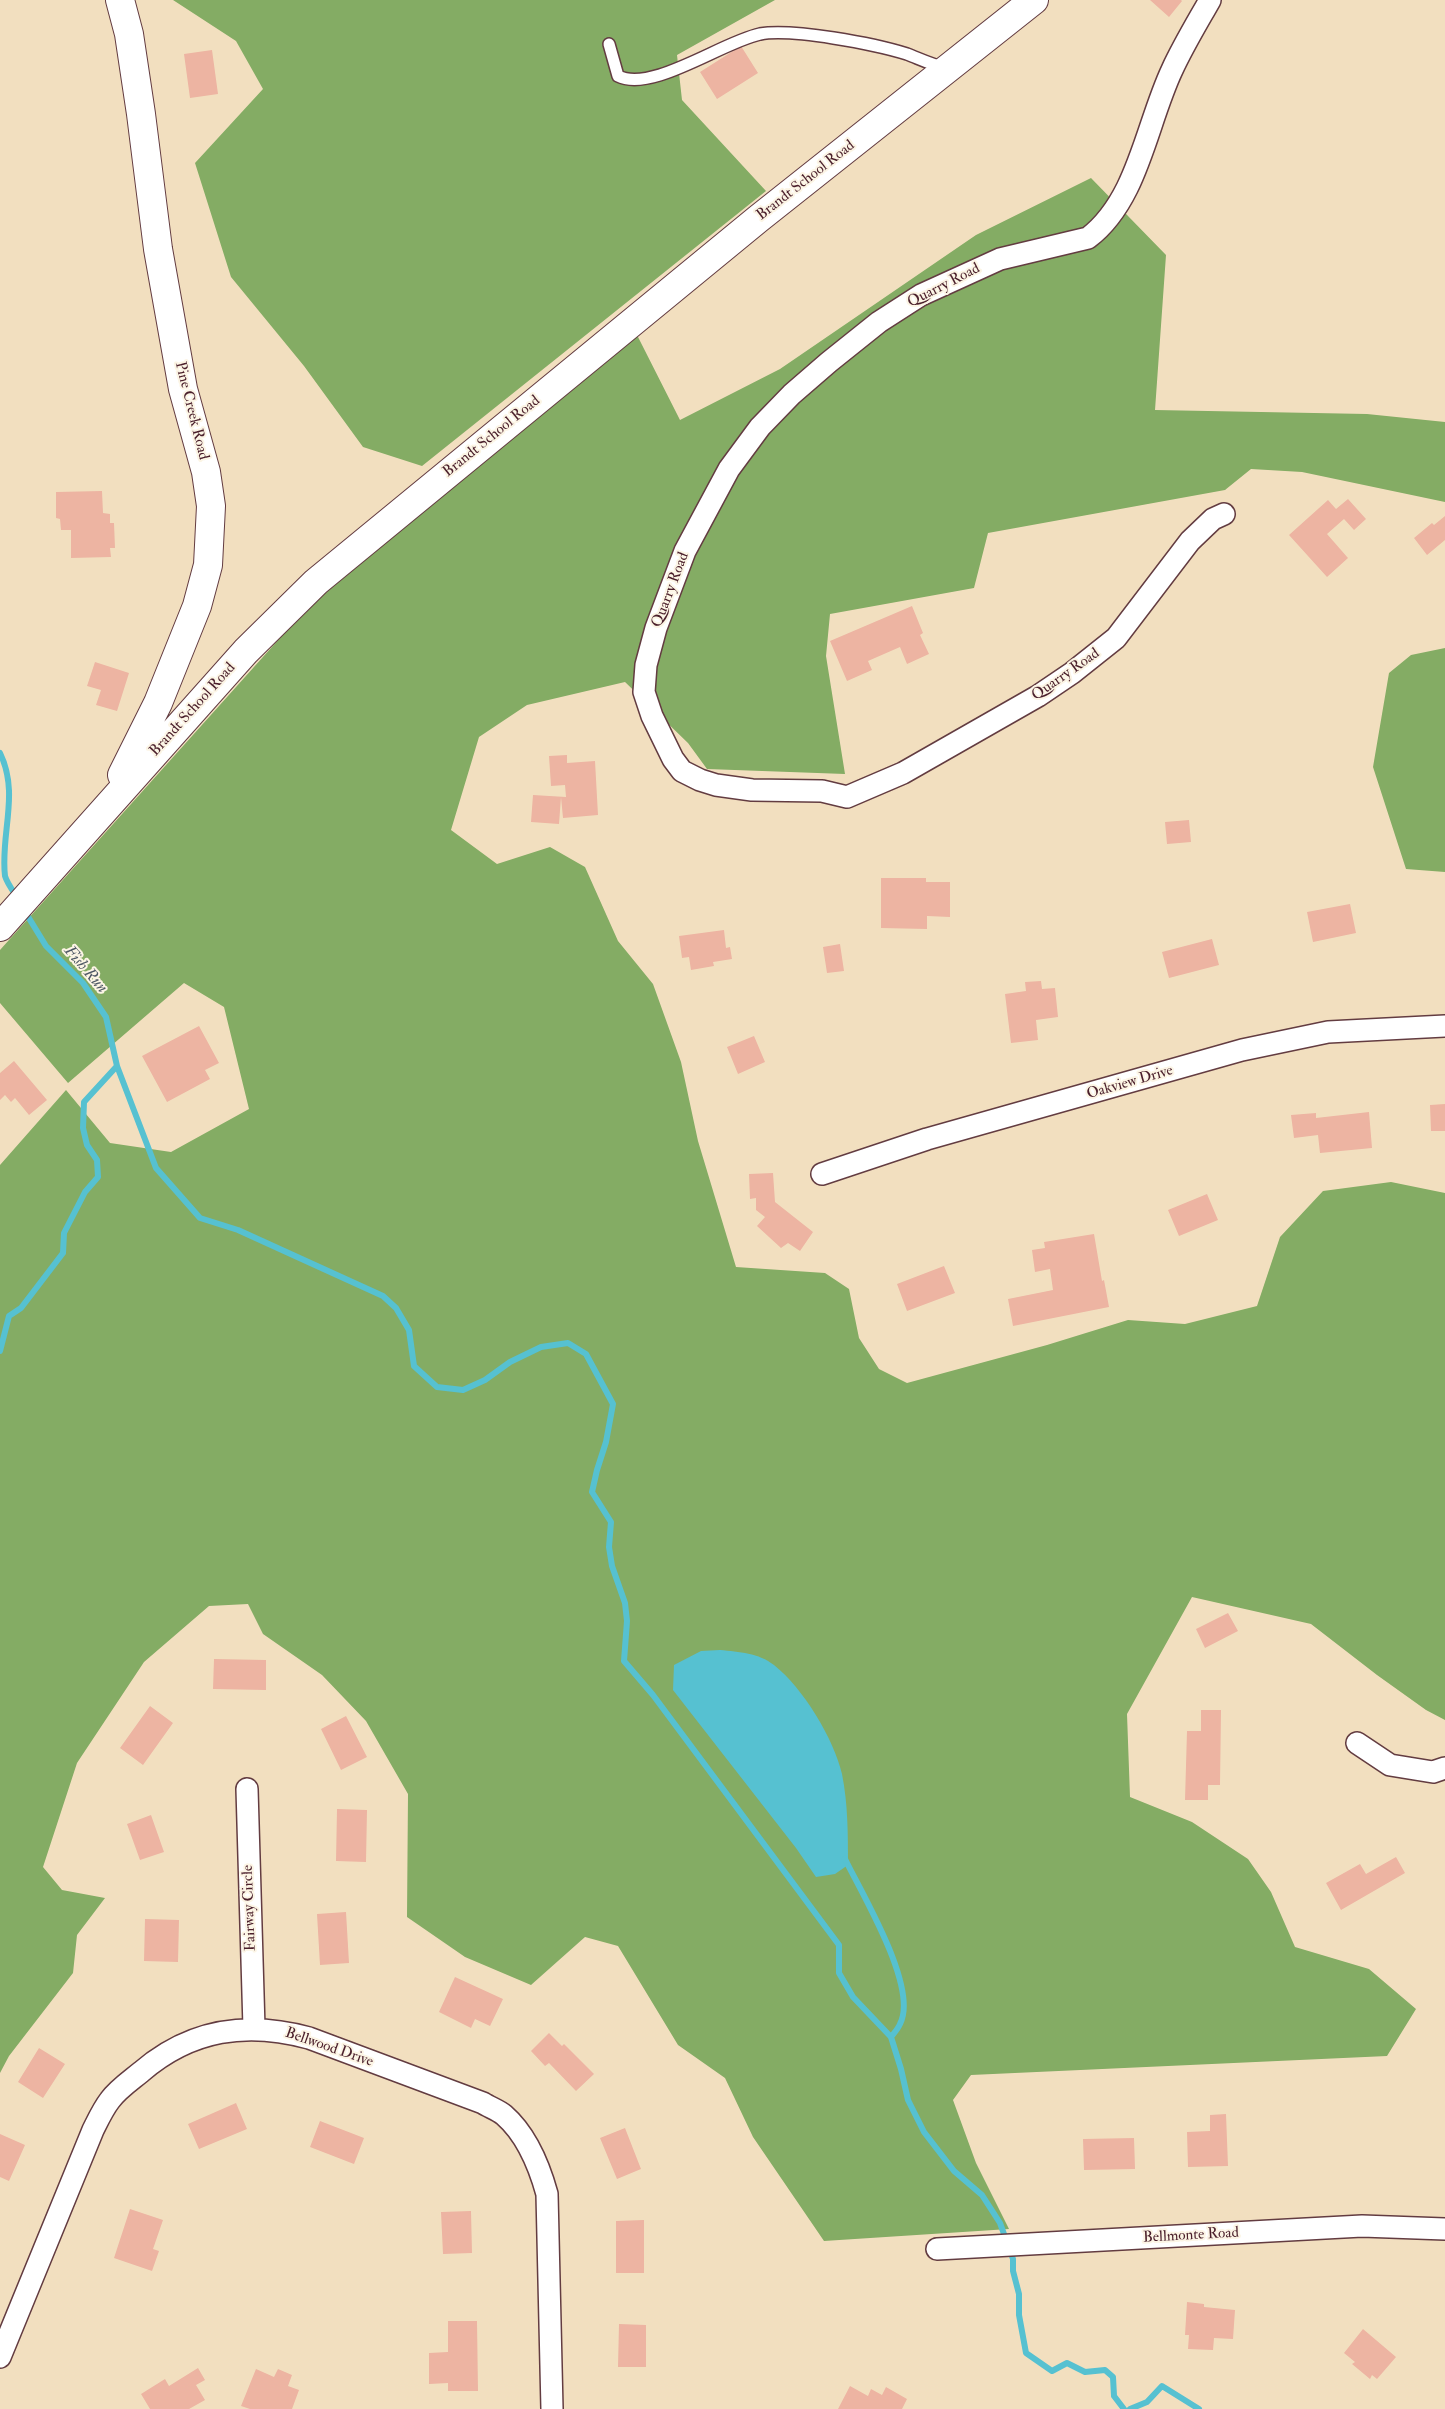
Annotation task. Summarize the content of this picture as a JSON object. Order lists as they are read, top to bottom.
{
  "streets": {
    "street": [
      "Brandt School Road",
      "Quarry Road",
      "Pine Creek Road",
      "Oakview Drive",
      "Fairway Circle",
      "Bellwood Drive",
      "Bellmonte Road"
    ]
  },
  "crossings": [
    ["Brandt School Road", "Pine Creek Road"],
    ["Fairway Circle", "Bellwood Drive"]
  ],
  "water": ["Fish Run"]
}
